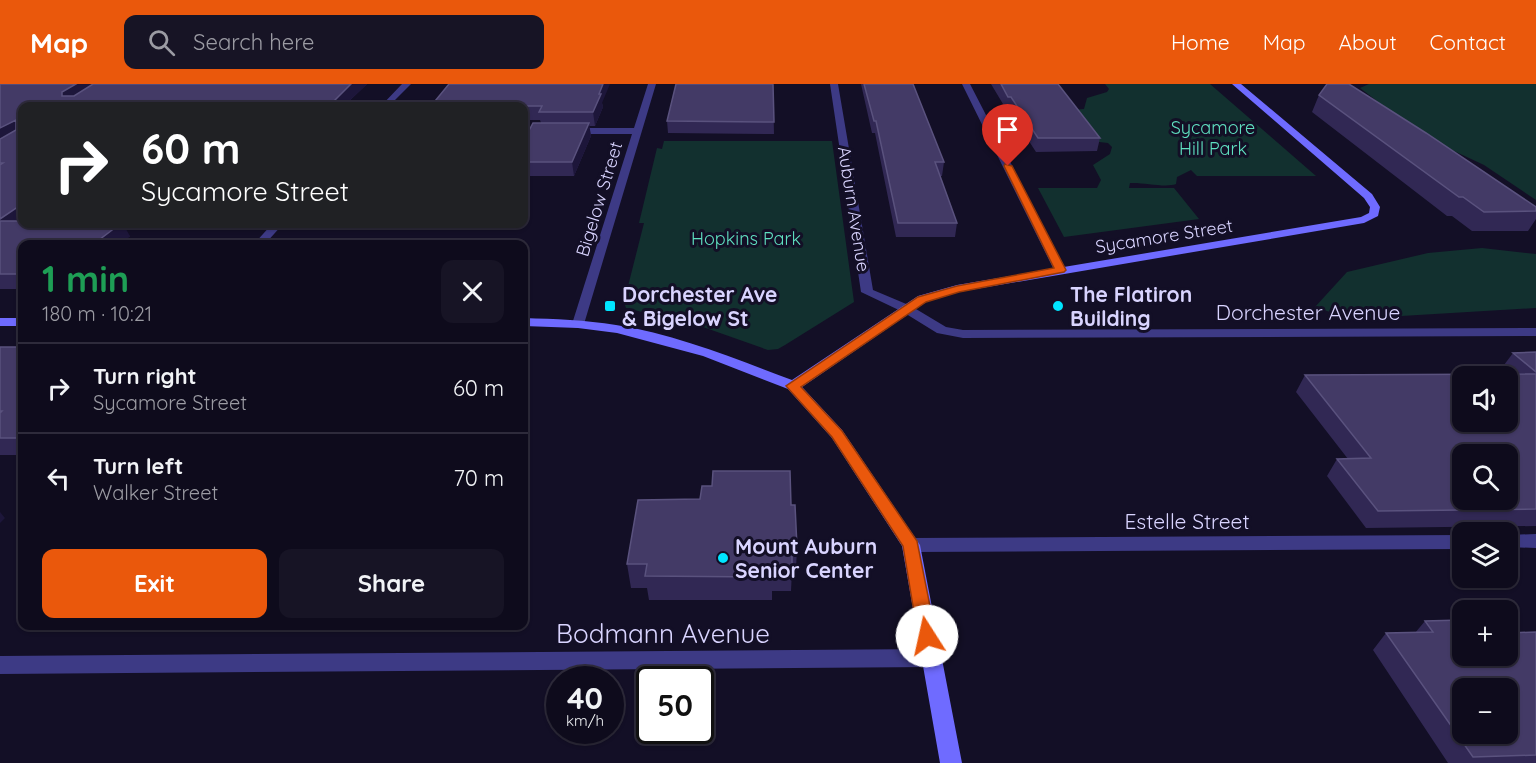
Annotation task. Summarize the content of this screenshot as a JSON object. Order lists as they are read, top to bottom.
{
  "streets": {
    "main road": ["Sycamore Street"],
    "street": [
      "Bigelow Street",
      "Auburn Avenue",
      "Dorchester Avenue",
      "Estelle Street",
      "Bodmann Avenue"
    ]
  },
  "crossings": [
    ["Auburn Avenue", "Sycamore Street"],
    ["Auburn Avenue", "Dorchester Avenue"],
    ["Sycamore Street", "Dorchester Avenue"]
  ],
  "parks": ["Sycamore Hill Park", "Hopkins Park"],
  "places": {
    "transit": ["Dorchester Ave & Bigelow St"],
    "other": ["The Flatiron Building", "Mount Auburn Senior Center"]
  },
  "page": {
    "header": "Map",
    "search": "Search here",
    "nav": [
      "Home",
      "Map",
      "About",
      "Contact"
    ],
    "turn": ["60 m", "Sycamore Street"],
    "heading": ["1 min", "180 m · 10:21"],
    "list": [
      {
        "name": "Turn right",
        "note": "Sycamore Street",
        "value": "60 m"
      },
      {
        "name": "Turn left",
        "note": "Walker Street",
        "value": "70 m"
      }
    ],
    "map_buttons": ["+", "−"],
    "buttons": ["Exit", "Share"],
    "speed": "40 km/h",
    "limit": "50"
  }
}
